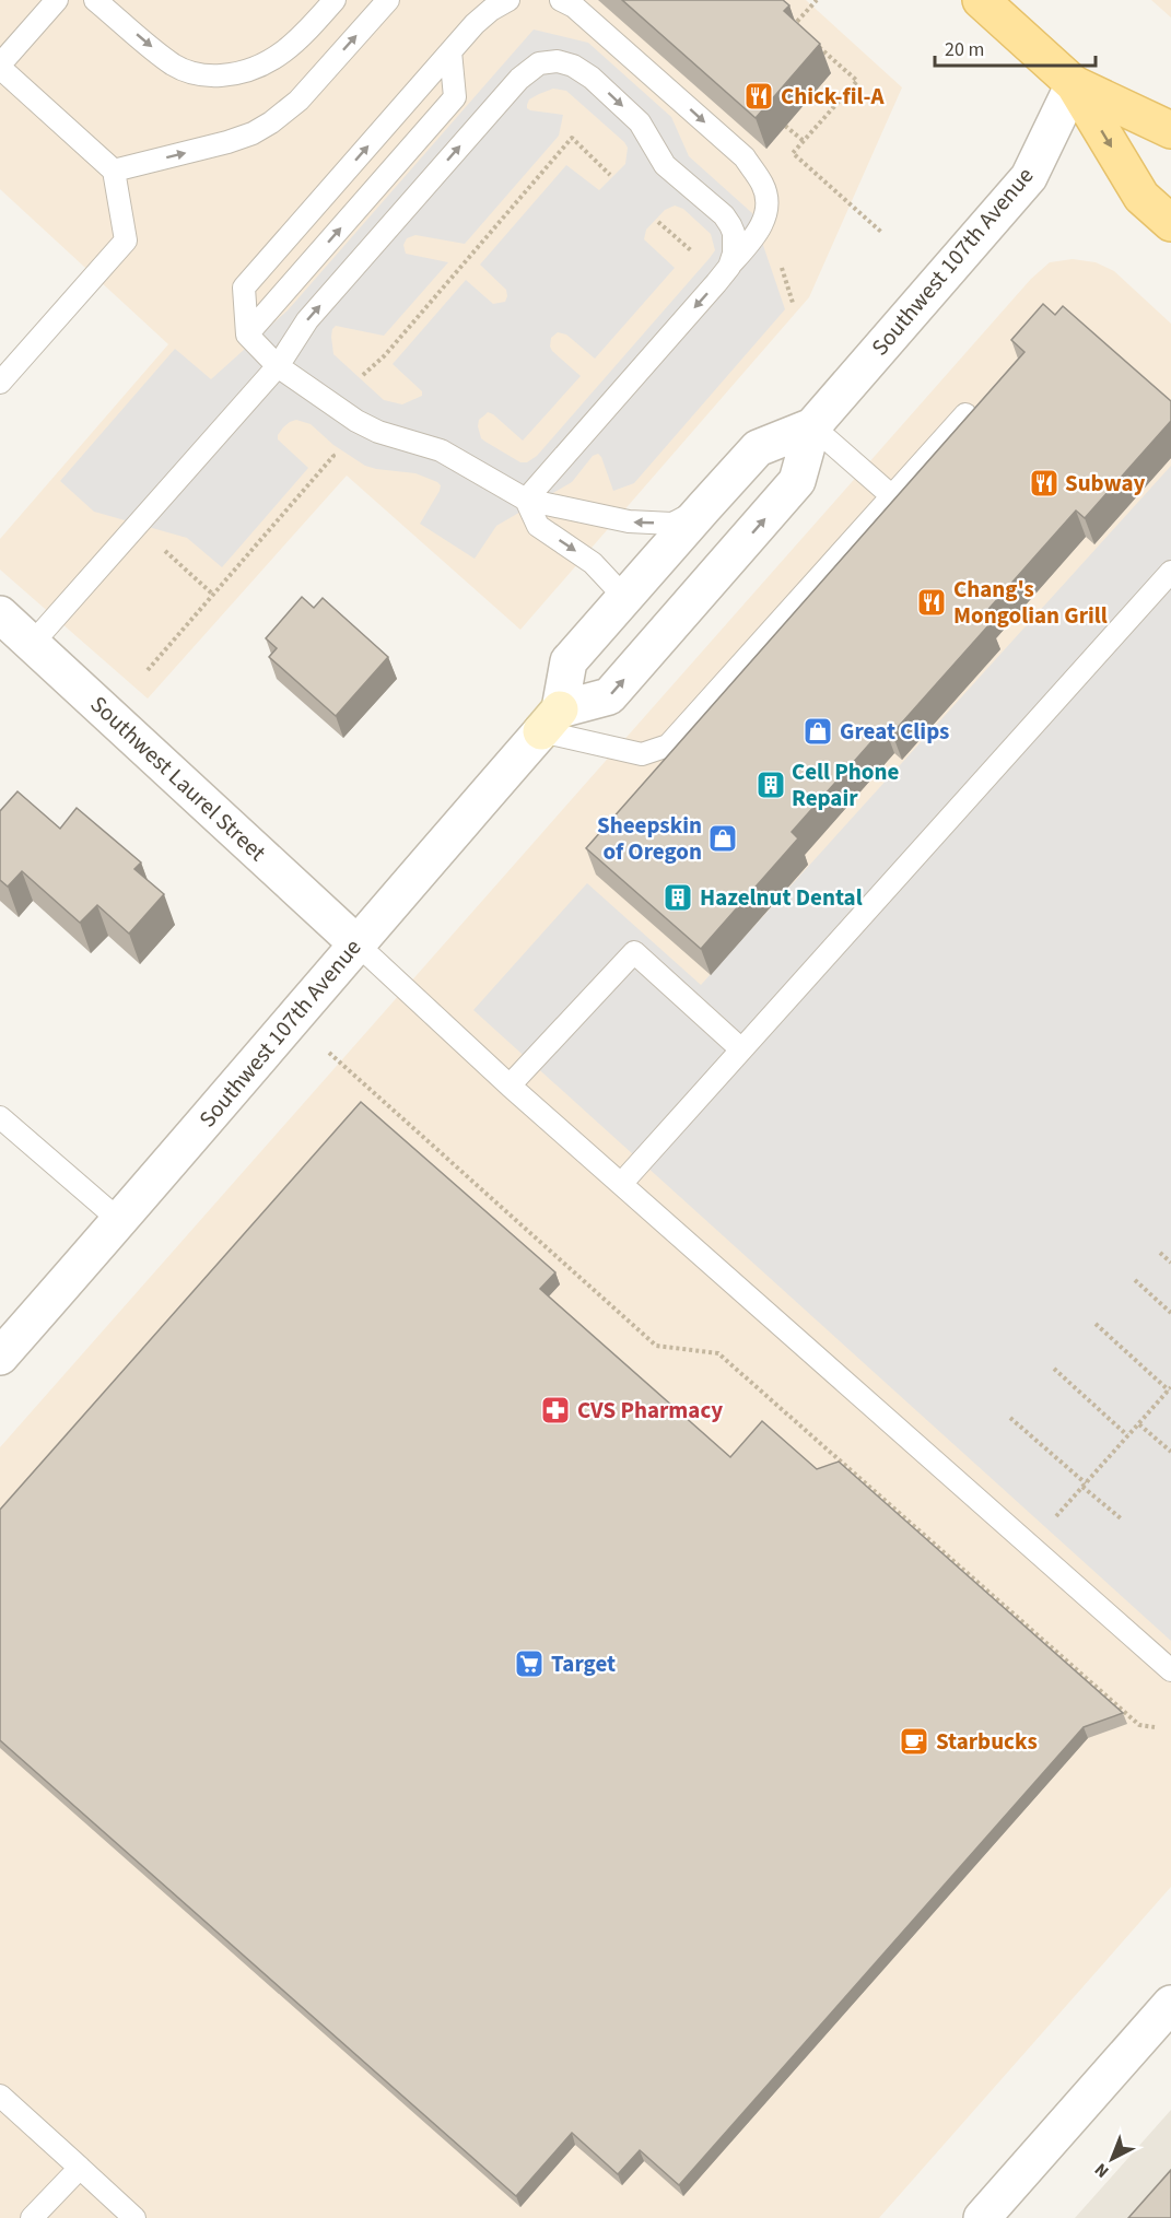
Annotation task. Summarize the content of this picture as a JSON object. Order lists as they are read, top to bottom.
{
  "streets": {
    "street": ["Southwest 107th Avenue", "Southwest Laurel Street"]
  },
  "crossings": [
    ["Southwest 107th Avenue", "Southwest Laurel Street"]
  ],
  "places": {
    "restaurant": ["Chick-fil-A", "Subway", "Chang's Mongolian Grill"],
    "shop": ["Great Clips", "Sheepskin of Oregon"],
    "building": ["Cell Phone Repair", "Hazelnut Dental"],
    "pharmacy": ["CVS Pharmacy"],
    "supermarket": ["Target"],
    "cafe": ["Starbucks"]
  },
  "scale_bar": "20 m",
  "north": "bottom left"
}
